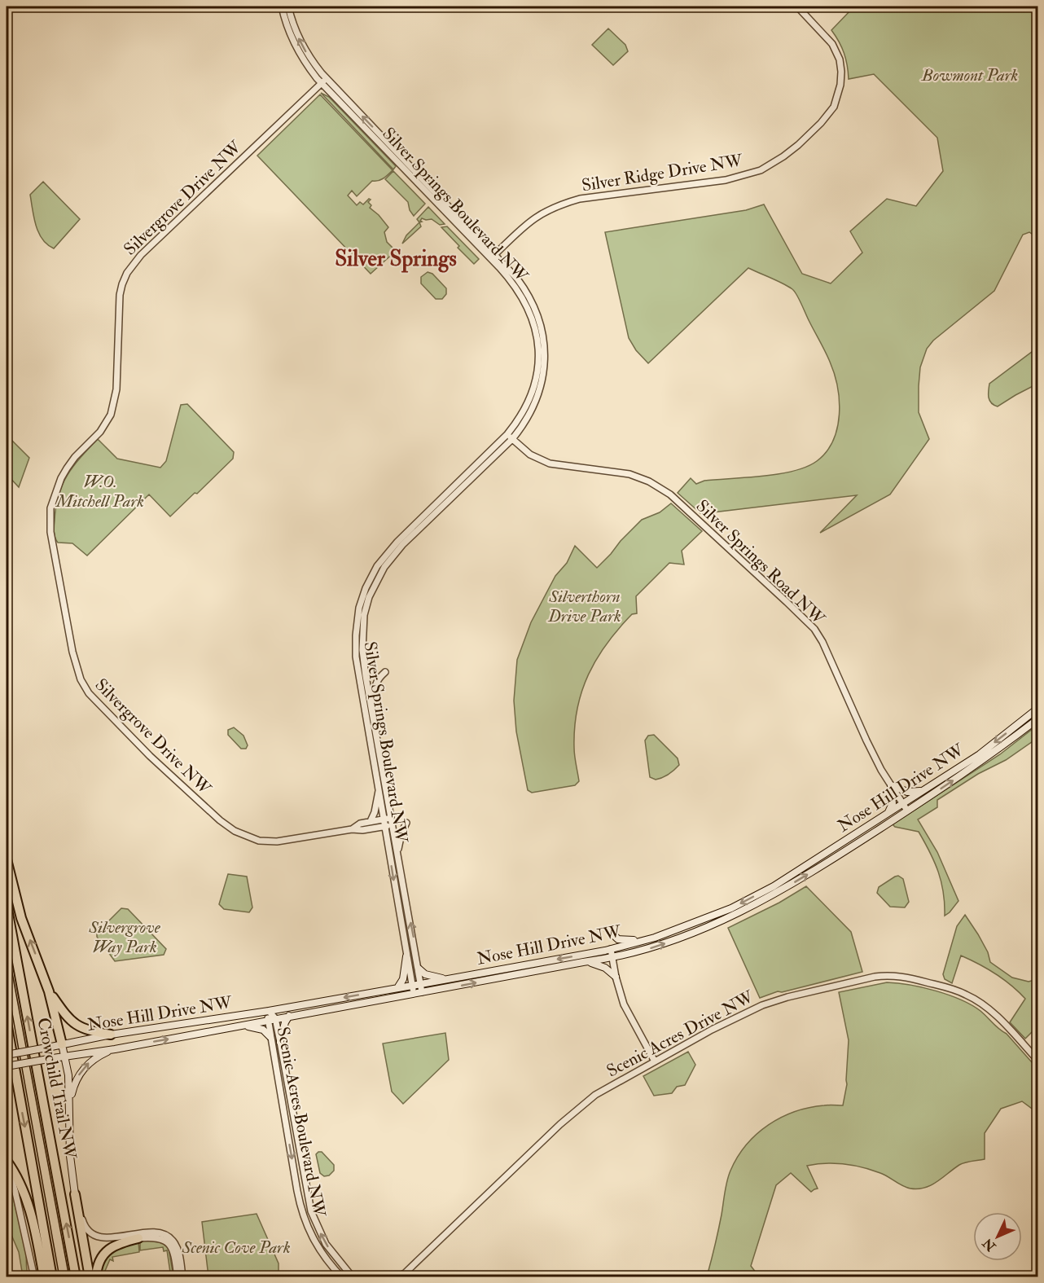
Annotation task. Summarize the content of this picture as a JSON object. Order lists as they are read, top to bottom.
{
  "streets": {
    "highway": ["Crowchild Trail NW"],
    "main road": ["Nose Hill Drive NW"],
    "street": [
      "Silver Ridge Drive NW",
      "Silvergrove Drive NW",
      "Silver Springs Boulevard NW",
      "Silver Springs Road NW",
      "Scenic Acres Drive NW",
      "Scenic Acres Boulevard NW"
    ]
  },
  "crossings": [
    ["Silver Ridge Drive NW", "Silver Springs Boulevard NW"],
    ["Silvergrove Drive NW", "Silver Springs Boulevard NW"],
    ["Silver Springs Boulevard NW", "Silver Springs Road NW"],
    ["Silver Springs Boulevard NW", "Nose Hill Drive NW"],
    ["Silver Springs Road NW", "Nose Hill Drive NW"],
    ["Nose Hill Drive NW", "Scenic Acres Boulevard NW"]
  ],
  "districts": ["Silver Springs"],
  "parks": [
    "Bowmont Park",
    "W.O. Mitchell Park",
    "Silverthorn Drive Park",
    "Silvergrove Way Park",
    "Scenic Cove Park"
  ],
  "north": "bottom left"
}
